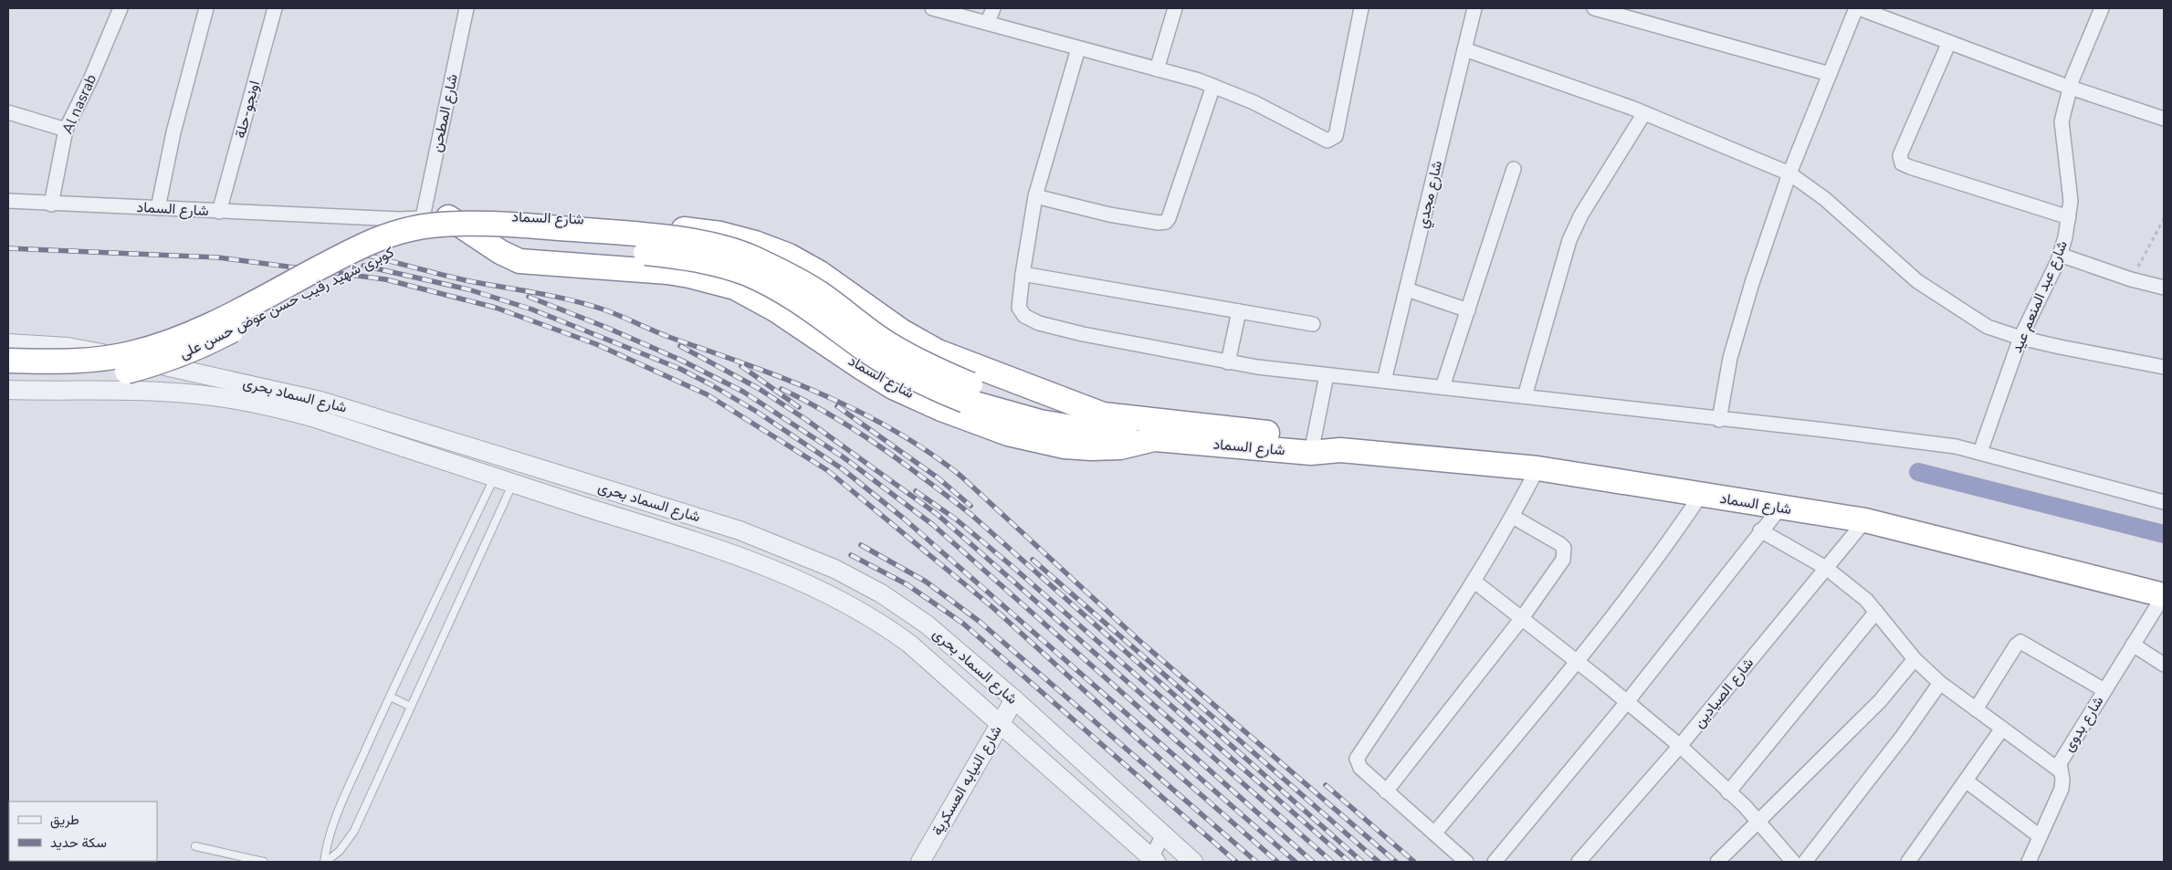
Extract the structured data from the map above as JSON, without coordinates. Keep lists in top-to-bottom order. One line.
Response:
{"streets":{"highway":["شارع السماد","كوبرى شهيد رقيب حسن عوض حسن على"],"street":["Al nasrab","اونجو-حلة","شارع المطحن","شارع مجدي","شارع عبد المنعم عيد","شارع السماد بحرى","شارع الصيادين","شارع بدوى","شارع النيابه العسكرية"]},"crossings":[["Al nasrab","شارع السماد"],["اونجو-حلة","شارع السماد"],["شارع المطحن","شارع السماد"],["شارع السماد","كوبرى شهيد رقيب حسن عوض حسن على"],["شارع السماد","شارع الصيادين"],["شارع السماد","شارع بدوى"],["شارع السماد بحرى","شارع النيابه العسكرية"]],"legend":["طريق","سكة حديد"]}
